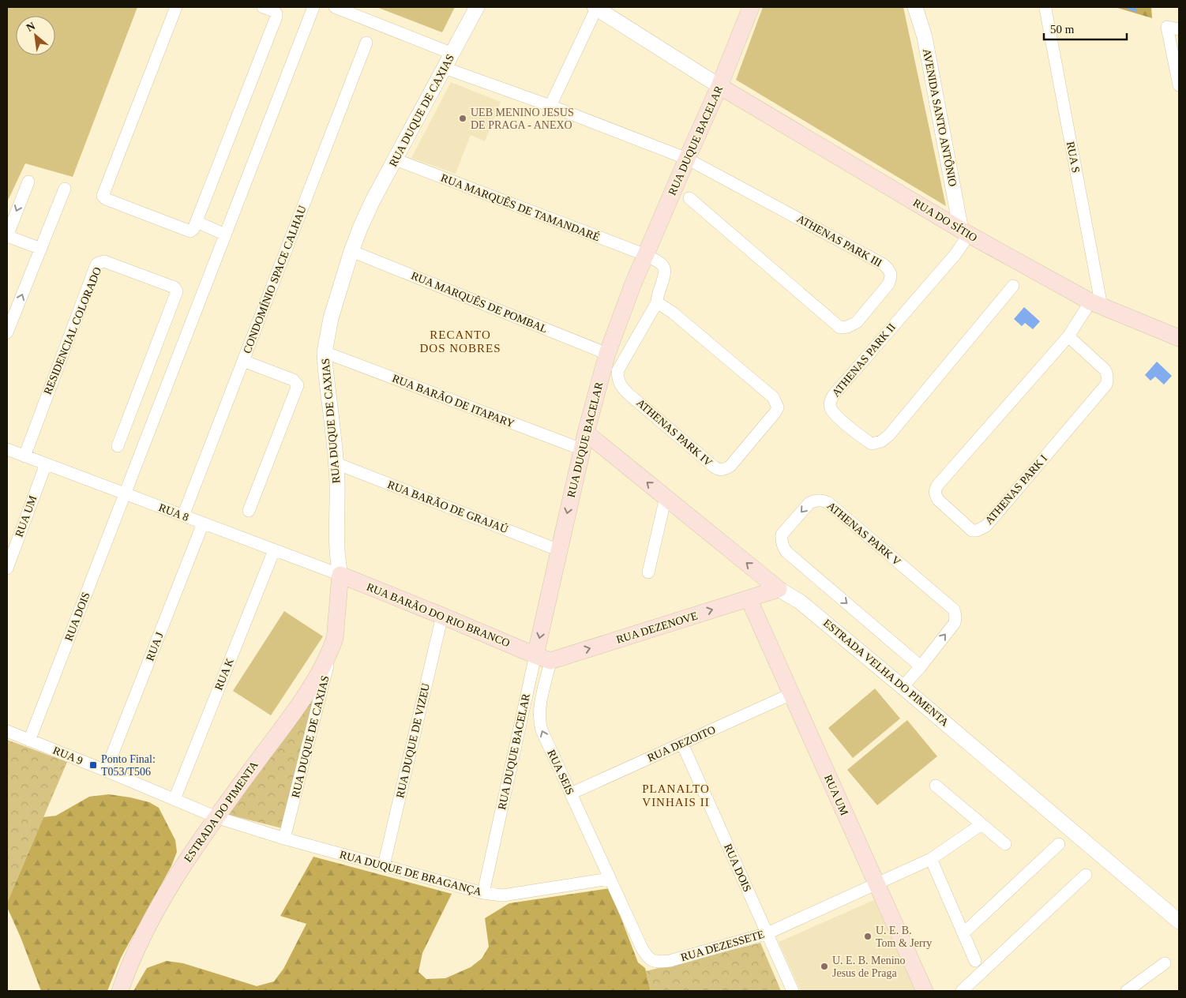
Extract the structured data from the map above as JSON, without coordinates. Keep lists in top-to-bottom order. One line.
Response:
{"streets":{"main road":["RUA DUQUE DE CAXIAS","RUA DUQUE BACELAR","RUA DO SÍTIO","RUA UM","RUA BARÃO DO RIO BRANCO","RUA DEZENOVE","ESTRADA VELHA DO PIMENTA","ESTRADA DO PIMENTA"],"street":["AVENIDA SANTO ANTÔNIO","RUA S","RUA MARQUÊS DE TAMANDARÉ","ATHENAS PARK III","CONDOMÍNIO SPACE CALHAU","RUA MARQUÊS DE POMBAL","RESIDENCIAL COLORADO","ATHENAS PARK II","RUA BARÃO DE ITAPARY","ATHENAS PARK IV","ATHENAS PARK I","RUA BARÃO DE GRAJAÚ","RUA 8","ATHENAS PARK V","RUA DOIS","RUA J","RUA K","RUA DUQUE DE VIZEU","RUA DEZOITO","RUA 9","RUA SEIS","RUA DUQUE DE BRAGANÇA","RUA DEZESSETE"]},"crossings":[["RUA DUQUE DE CAXIAS","RUA MARQUÊS DE TAMANDARÉ"],["RUA DUQUE DE CAXIAS","RUA MARQUÊS DE POMBAL"],["RUA DUQUE DE CAXIAS","RUA BARÃO DE ITAPARY"],["RUA DUQUE DE CAXIAS","RUA BARÃO DE GRAJAÚ"],["RUA DUQUE DE CAXIAS","RUA 8"],["RUA DUQUE DE CAXIAS","RUA BARÃO DO RIO BRANCO"],["RUA DUQUE DE CAXIAS","ESTRADA DO PIMENTA"],["RUA DUQUE DE CAXIAS","RUA DUQUE DE BRAGANÇA"],["AVENIDA SANTO ANTÔNIO","RUA DO SÍTIO"],["AVENIDA SANTO ANTÔNIO","ATHENAS PARK II"],["RUA DUQUE BACELAR","RUA MARQUÊS DE TAMANDARÉ"],["RUA DUQUE BACELAR","RUA DO SÍTIO"],["RUA DUQUE BACELAR","ATHENAS PARK III"],["RUA DUQUE BACELAR","RUA MARQUÊS DE POMBAL"],["RUA DUQUE BACELAR","RUA BARÃO DE ITAPARY"],["RUA DUQUE BACELAR","ATHENAS PARK IV"],["RUA DUQUE BACELAR","RUA BARÃO DE GRAJAÚ"],["RUA DUQUE BACELAR","RUA BARÃO DO RIO BRANCO"],["RUA DUQUE BACELAR","RUA DEZENOVE"],["RUA DUQUE BACELAR","ESTRADA VELHA DO PIMENTA"],["RUA DUQUE BACELAR","RUA SEIS"],["RUA DUQUE BACELAR","RUA DUQUE DE BRAGANÇA"],["RUA S","RUA DO SÍTIO"],["RUA S","ATHENAS PARK I"],["RUA MARQUÊS DE TAMANDARÉ","ATHENAS PARK IV"],["RUA DO SÍTIO","ATHENAS PARK II"],["RUA DO SÍTIO","ATHENAS PARK I"],["CONDOMÍNIO SPACE CALHAU","RUA 8"],["RESIDENCIAL COLORADO","RUA 8"],["RUA 8","RUA UM"],["RUA 8","RUA BARÃO DO RIO BRANCO"],["RUA 8","RUA DOIS"],["RUA 8","RUA J"],["RUA 8","RUA K"],["RUA UM","RUA DEZENOVE"],["RUA UM","RUA DEZOITO"],["RUA UM","RUA DEZESSETE"],["ATHENAS PARK V","ESTRADA VELHA DO PIMENTA"],["RUA BARÃO DO RIO BRANCO","RUA DEZENOVE"],["RUA BARÃO DO RIO BRANCO","RUA DUQUE DE VIZEU"],["RUA BARÃO DO RIO BRANCO","RUA SEIS"],["RUA DOIS","RUA DEZOITO"],["RUA DOIS","RUA 9"],["RUA DOIS","RUA DEZESSETE"],["RUA DEZENOVE","ESTRADA VELHA DO PIMENTA"],["RUA DEZENOVE","RUA SEIS"],["RUA J","RUA 9"],["RUA K","RUA 9"],["RUA DUQUE DE VIZEU","RUA DUQUE DE BRAGANÇA"],["RUA DEZOITO","RUA SEIS"],["RUA 9","ESTRADA DO PIMENTA"],["RUA 9","RUA DUQUE DE BRAGANÇA"],["RUA SEIS","RUA DUQUE DE BRAGANÇA"],["RUA SEIS","RUA DEZESSETE"],["ESTRADA DO PIMENTA","RUA DUQUE DE BRAGANÇA"],["RUA DUQUE DE BRAGANÇA","RUA DEZESSETE"]],"one_way":["RUA DEZENOVE","RUA SEIS"],"districts":["RECANTO DOS NOBRES","PLANALTO VINHAIS II"],"places":{"other":["UEB MENINO JESUS DE PRAGA - ANEXO","U. E. B. Tom & Jerry","U. E. B. Menino Jesus de Praga"],"transit":["Ponto Final: T053/T506"]},"scale_bar":"50 m","north":"top left"}
